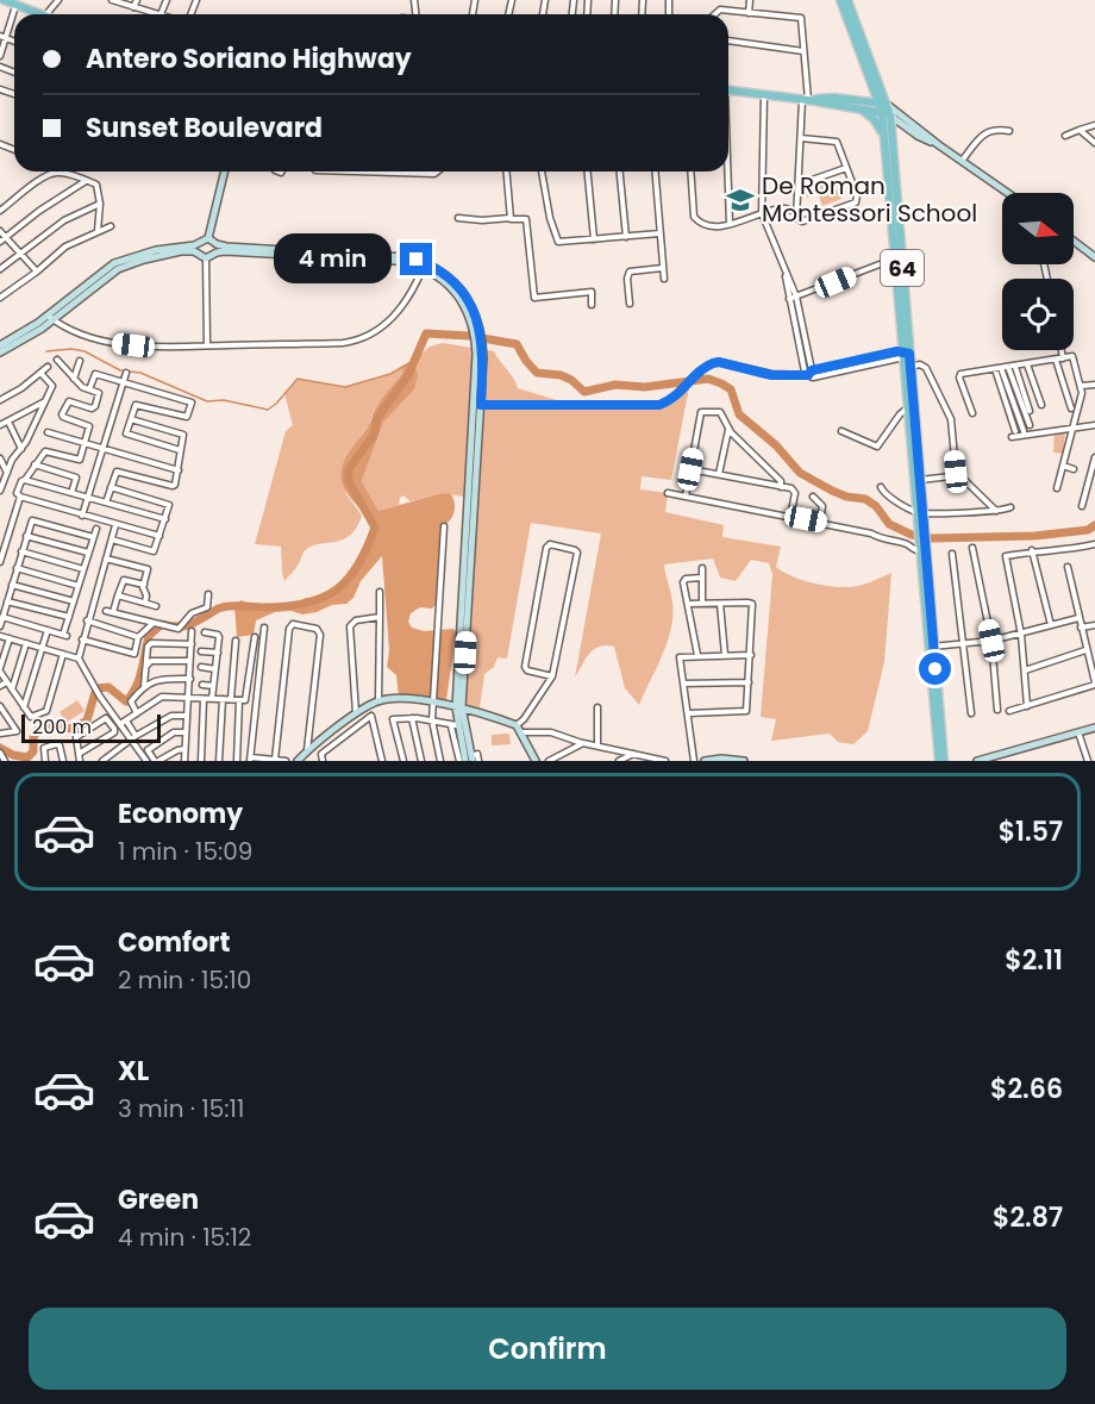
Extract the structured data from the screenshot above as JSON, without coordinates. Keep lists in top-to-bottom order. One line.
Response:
{"streets":{"main road":["64"]},"places":{"school or university":["De Roman Montessori School"]},"scale_bar":"200 m","north":"right","page":{"banner":["Antero Soriano Highway","Sunset Boulevard"],"bubble":"4 min","scale":"200 m","list":[{"name":"Economy","note":"1 min · 15:09","value":"$1.57"},{"name":"Comfort","note":"2 min · 15:10","value":"$2.11"},{"name":"XL","note":"3 min · 15:11","value":"$2.66"},{"name":"Green","note":"4 min · 15:12","value":"$2.87"}],"buttons":"Confirm"}}
